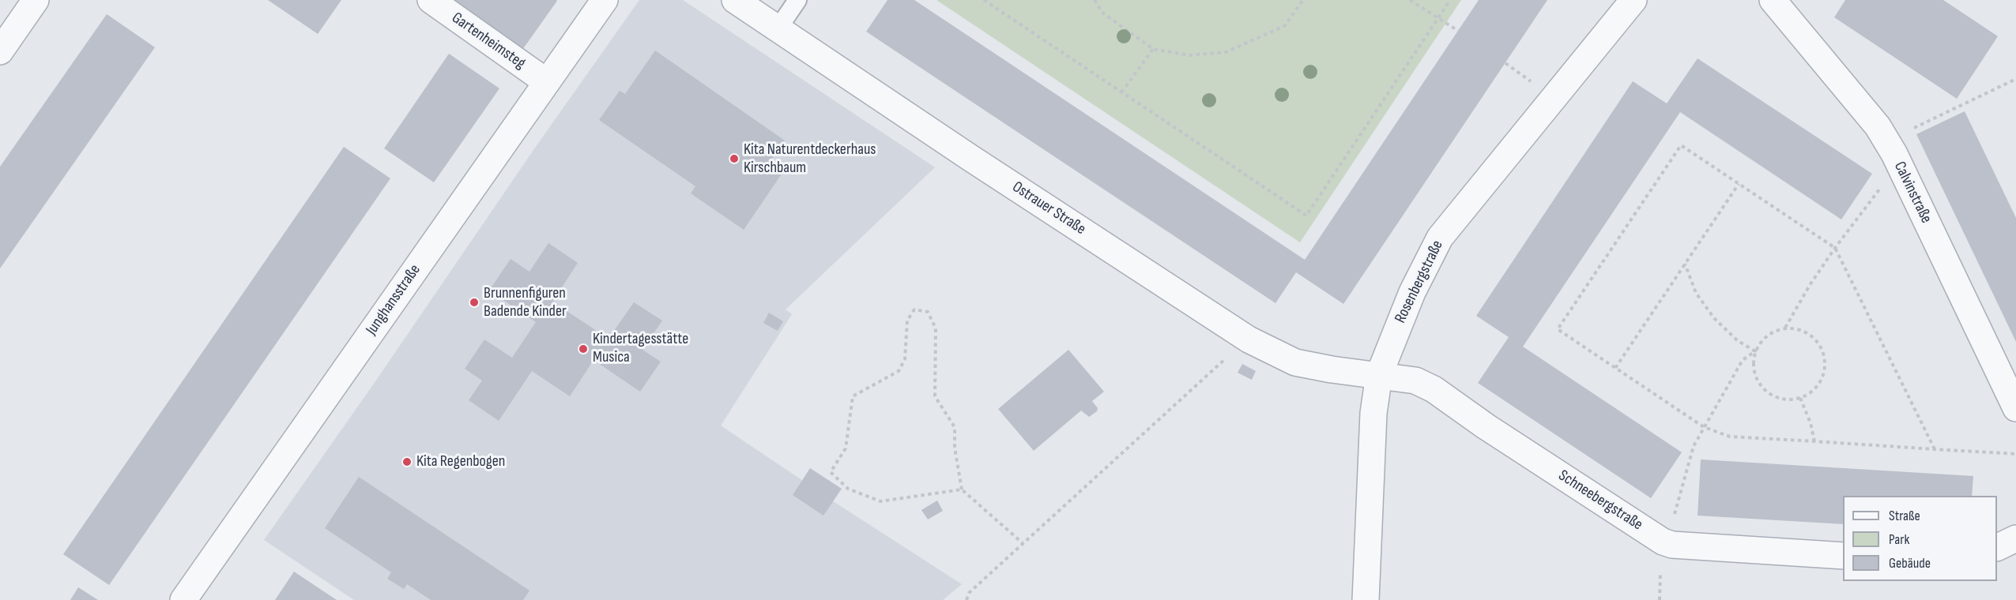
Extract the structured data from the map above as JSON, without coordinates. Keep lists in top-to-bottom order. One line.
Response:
{"streets":{"street":["Gartenheimsteg","Calvinstraße","Ostrauer Straße","Rosenbergstraße","Junghansstraße","Schneebergstraße"]},"crossings":[["Gartenheimsteg","Junghansstraße"],["Ostrauer Straße","Rosenbergstraße"],["Ostrauer Straße","Schneebergstraße"],["Rosenbergstraße","Schneebergstraße"]],"places":["Kita Naturentdeckerhaus Kirschbaum","Brunnenfiguren Badende Kinder","Kindertagesstätte Musica","Kita Regenbogen"],"legend":["Straße","Park","Gebäude"]}
